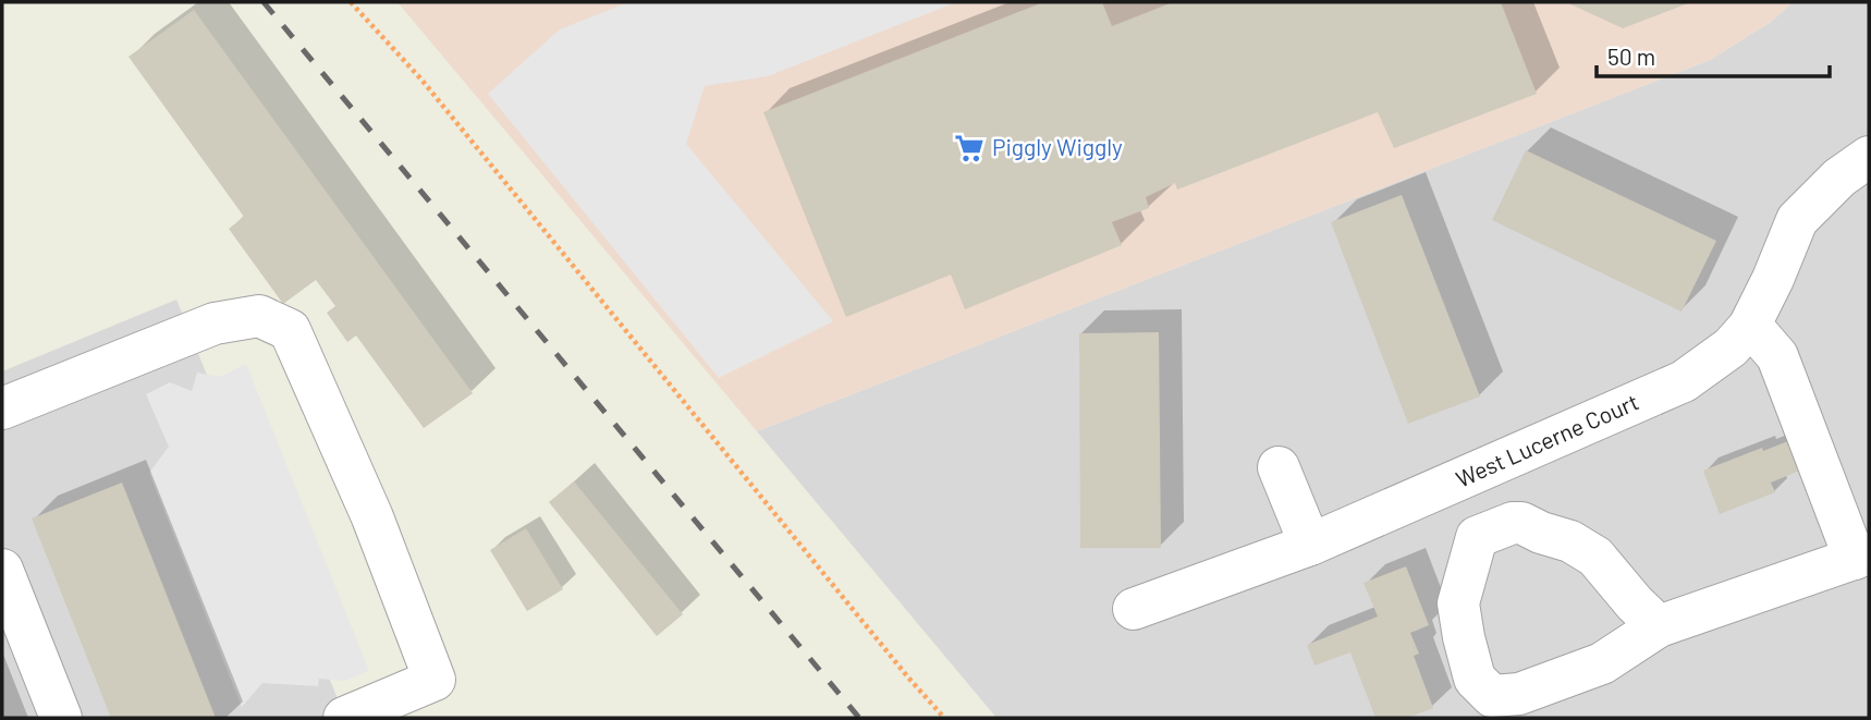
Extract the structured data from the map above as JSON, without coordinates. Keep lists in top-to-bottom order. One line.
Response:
{"streets":{"street":["West Lucerne Court"]},"places":{"supermarket":["Piggly Wiggly"]},"scale_bar":"50 m"}
